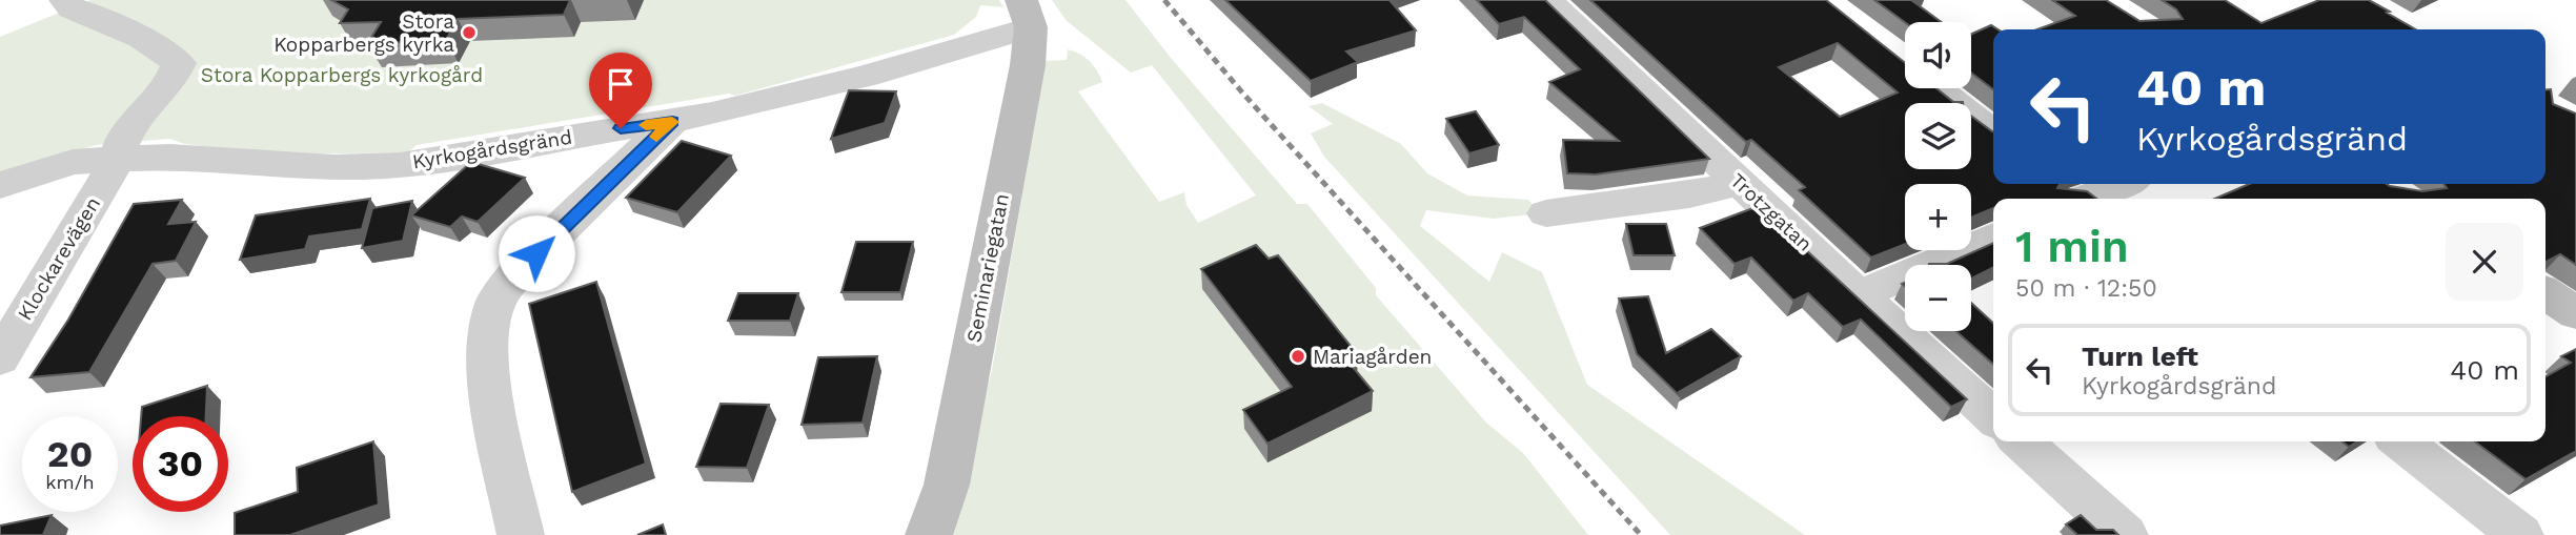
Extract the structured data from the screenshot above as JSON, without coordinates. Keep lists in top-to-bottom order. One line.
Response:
{"streets":{"street":["Kyrkogårdsgränd","Trotzgatan","Klockarevägen","Seminariegatan"]},"crossings":[["Kyrkogårdsgränd","Klockarevägen"],["Kyrkogårdsgränd","Seminariegatan"]],"parks":["Stora Kopparbergs kyrkogård"],"places":["Stora Kopparbergs kyrka","Mariagården"],"page":{"map_buttons":["+","−"],"turn":["40 m","Kyrkogårdsgränd"],"heading":["1 min","50 m · 12:50"],"list":[{"name":"Turn left","note":"Kyrkogårdsgränd","value":"40 m"}],"speed":"20 km/h","limit":"30"}}
